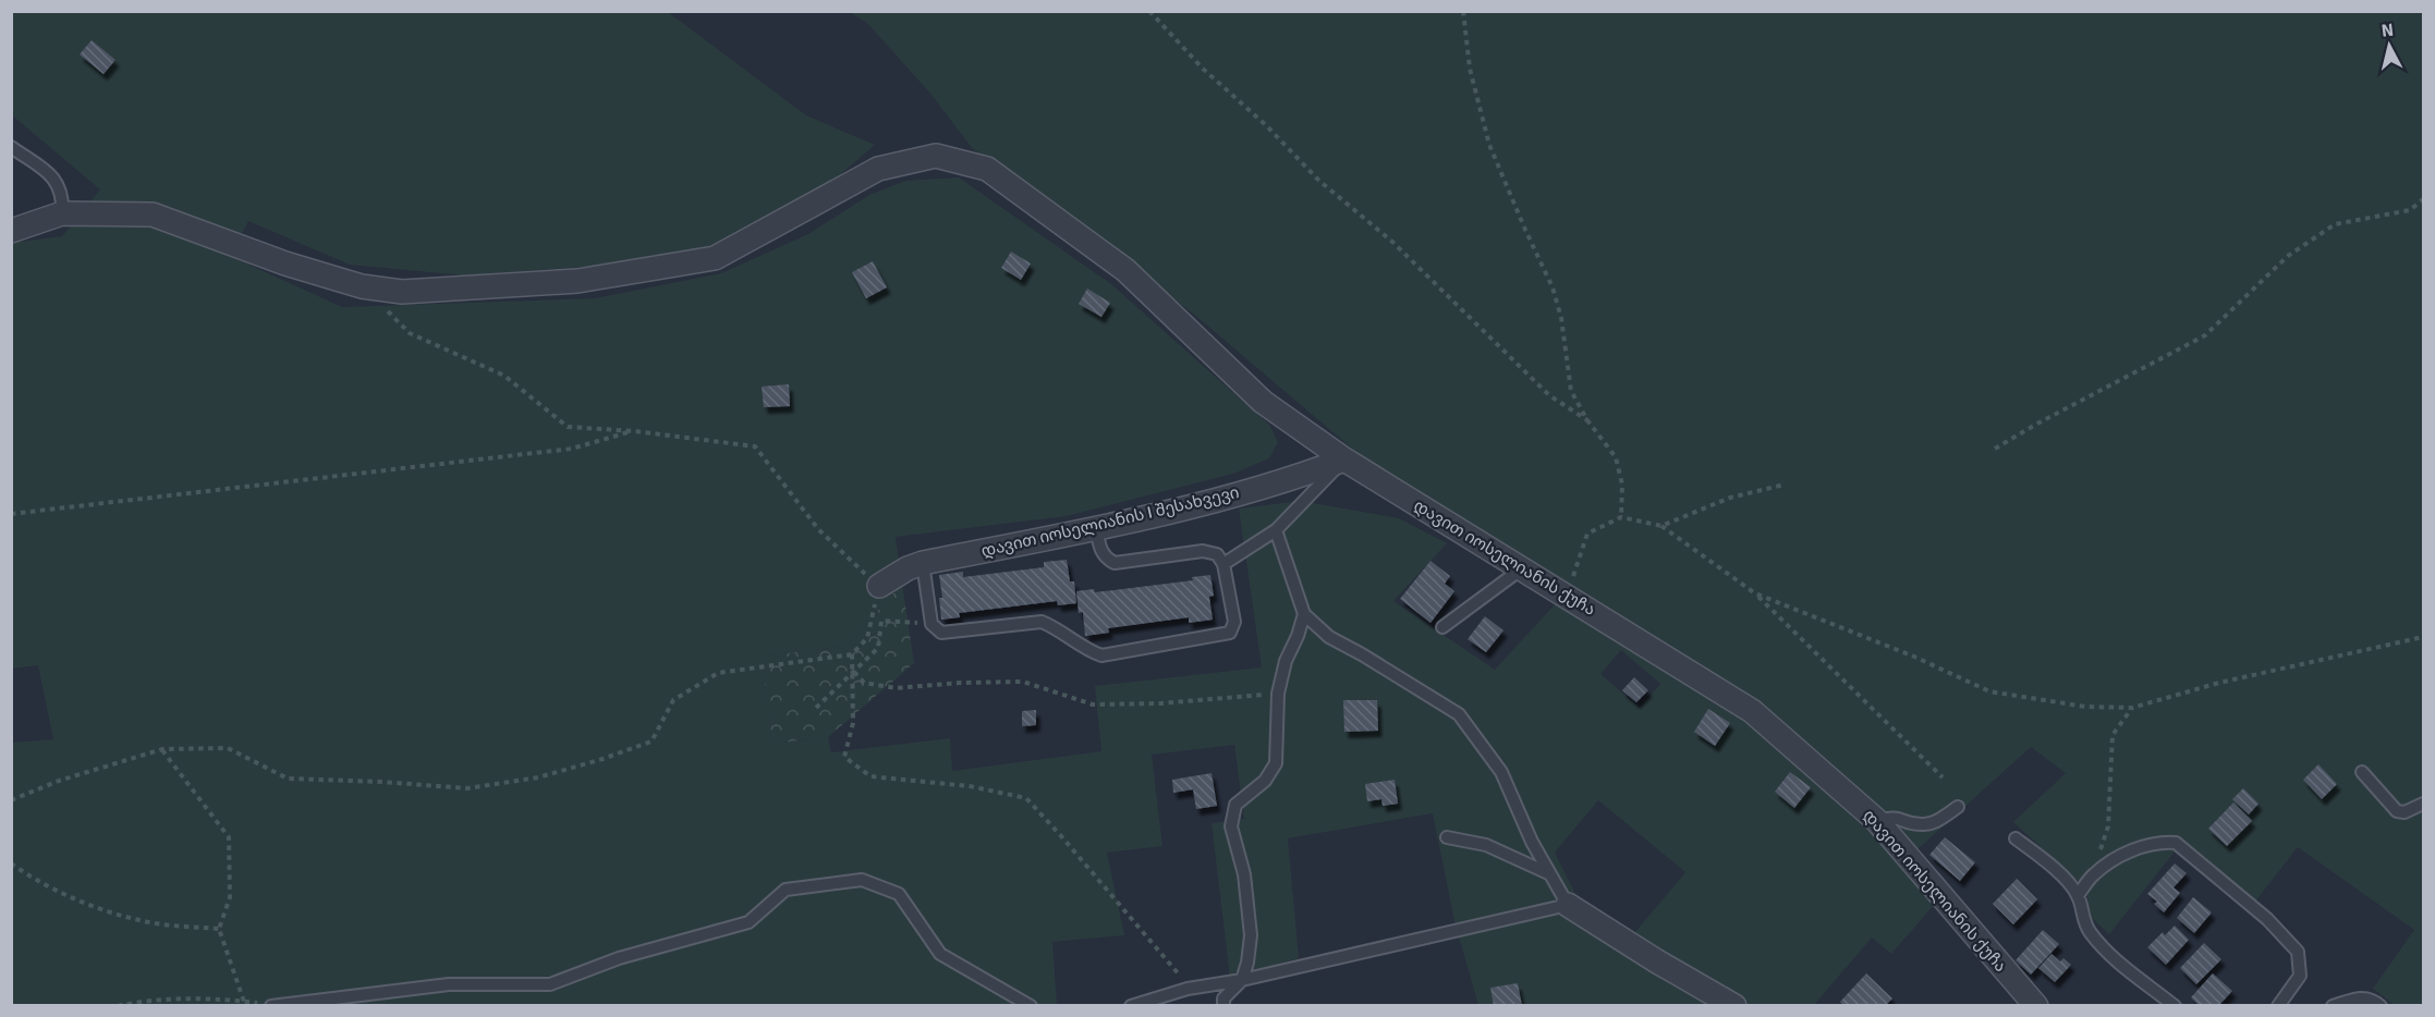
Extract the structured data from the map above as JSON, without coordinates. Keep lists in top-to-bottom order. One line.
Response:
{"streets":{"street":["დავით იოსელიანის I შესახვევი","დავით იოსელიანის ქუჩა"]},"crossings":[["დავით იოსელიანის I შესახვევი","დავით იოსელიანის ქუჩა"]],"north":"top"}
